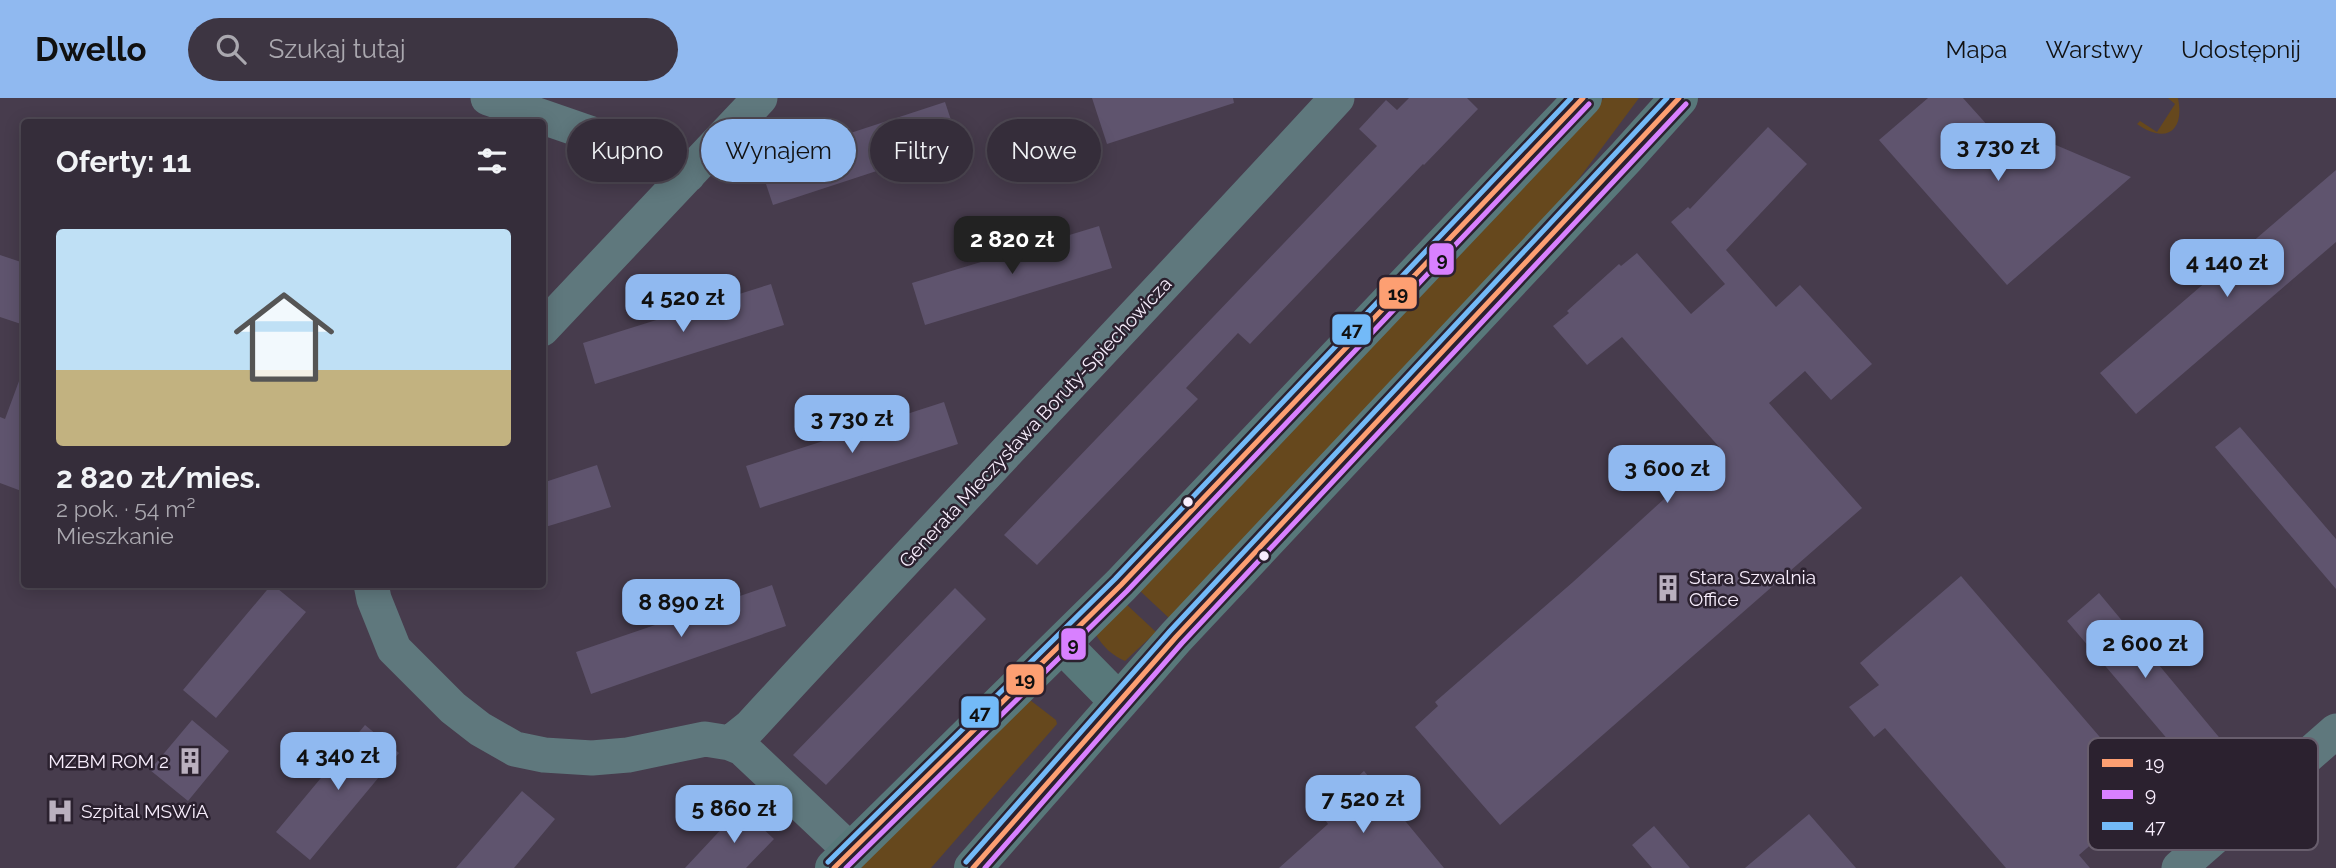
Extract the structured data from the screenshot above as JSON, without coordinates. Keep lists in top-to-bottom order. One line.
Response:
{"streets":{"street":["Generała Mieczysława Boruty-Spiechowicza"]},"places":{"building":["Stara Szwalnia Office","MZBM ROM 2"],"hospital":["Szpital MSWiA"]},"lines":["transit line 19","transit line 47","transit line 9"],"legend":["19","9","47"],"page":{"header":"Dwello","search":"Szukaj tutaj","nav":["Mapa","Warstwy","Udostępnij"],"chip":["Kupno","Wynajem","Filtry","Nowe"],"heading":"Oferty: 11","price":["3 730 zł","2 820 zł","4 140 zł","4 520 zł","3 730 zł","3 600 zł","8 890 zł","2 600 zł","4 340 zł","7 520 zł","5 860 zł"],"list":[{"name":"2 820 zł/mies.","note":"2 pok. · 54 m² · Mieszkanie"}]}}
